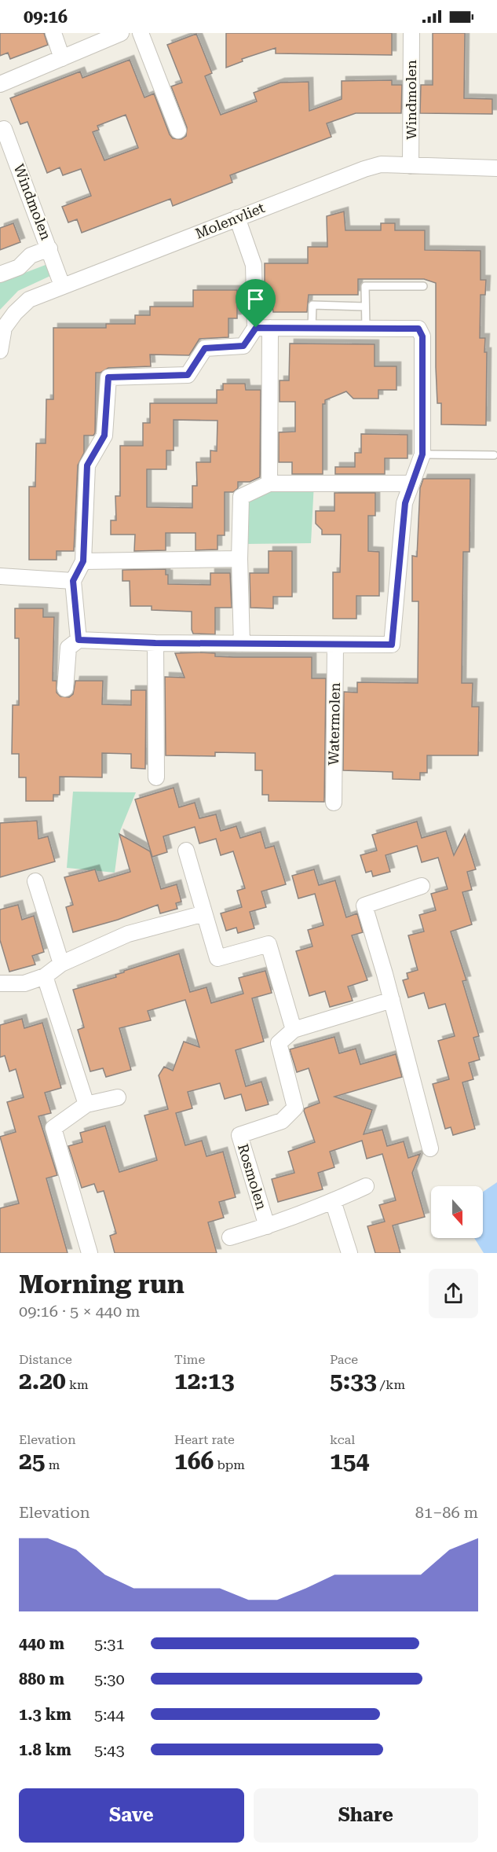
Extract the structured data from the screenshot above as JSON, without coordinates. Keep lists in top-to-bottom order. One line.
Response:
{"streets":{"street":["Windmolen","Molenvliet","Watermolen","Rosmolen"]},"crossings":[["Windmolen","Molenvliet"]],"north":"bottom","page":{"status":"09:16","heading":["Morning run","09:16 · 5 × 440 m"],"stats":[["Distance","2.20 km"],["Time","12:13"],["Pace","5:33 /km"],["Elevation","25 m"],["Heart rate","166 bpm"],["kcal","154"]],"chart":["Elevation","81–86 m"],"list":[{"name":"440 m","note":"5:31"},{"name":"880 m","note":"5:30"},{"name":"1.3 km","note":"5:44"},{"name":"1.8 km","note":"5:43"}],"buttons":["Save","Share"]}}
